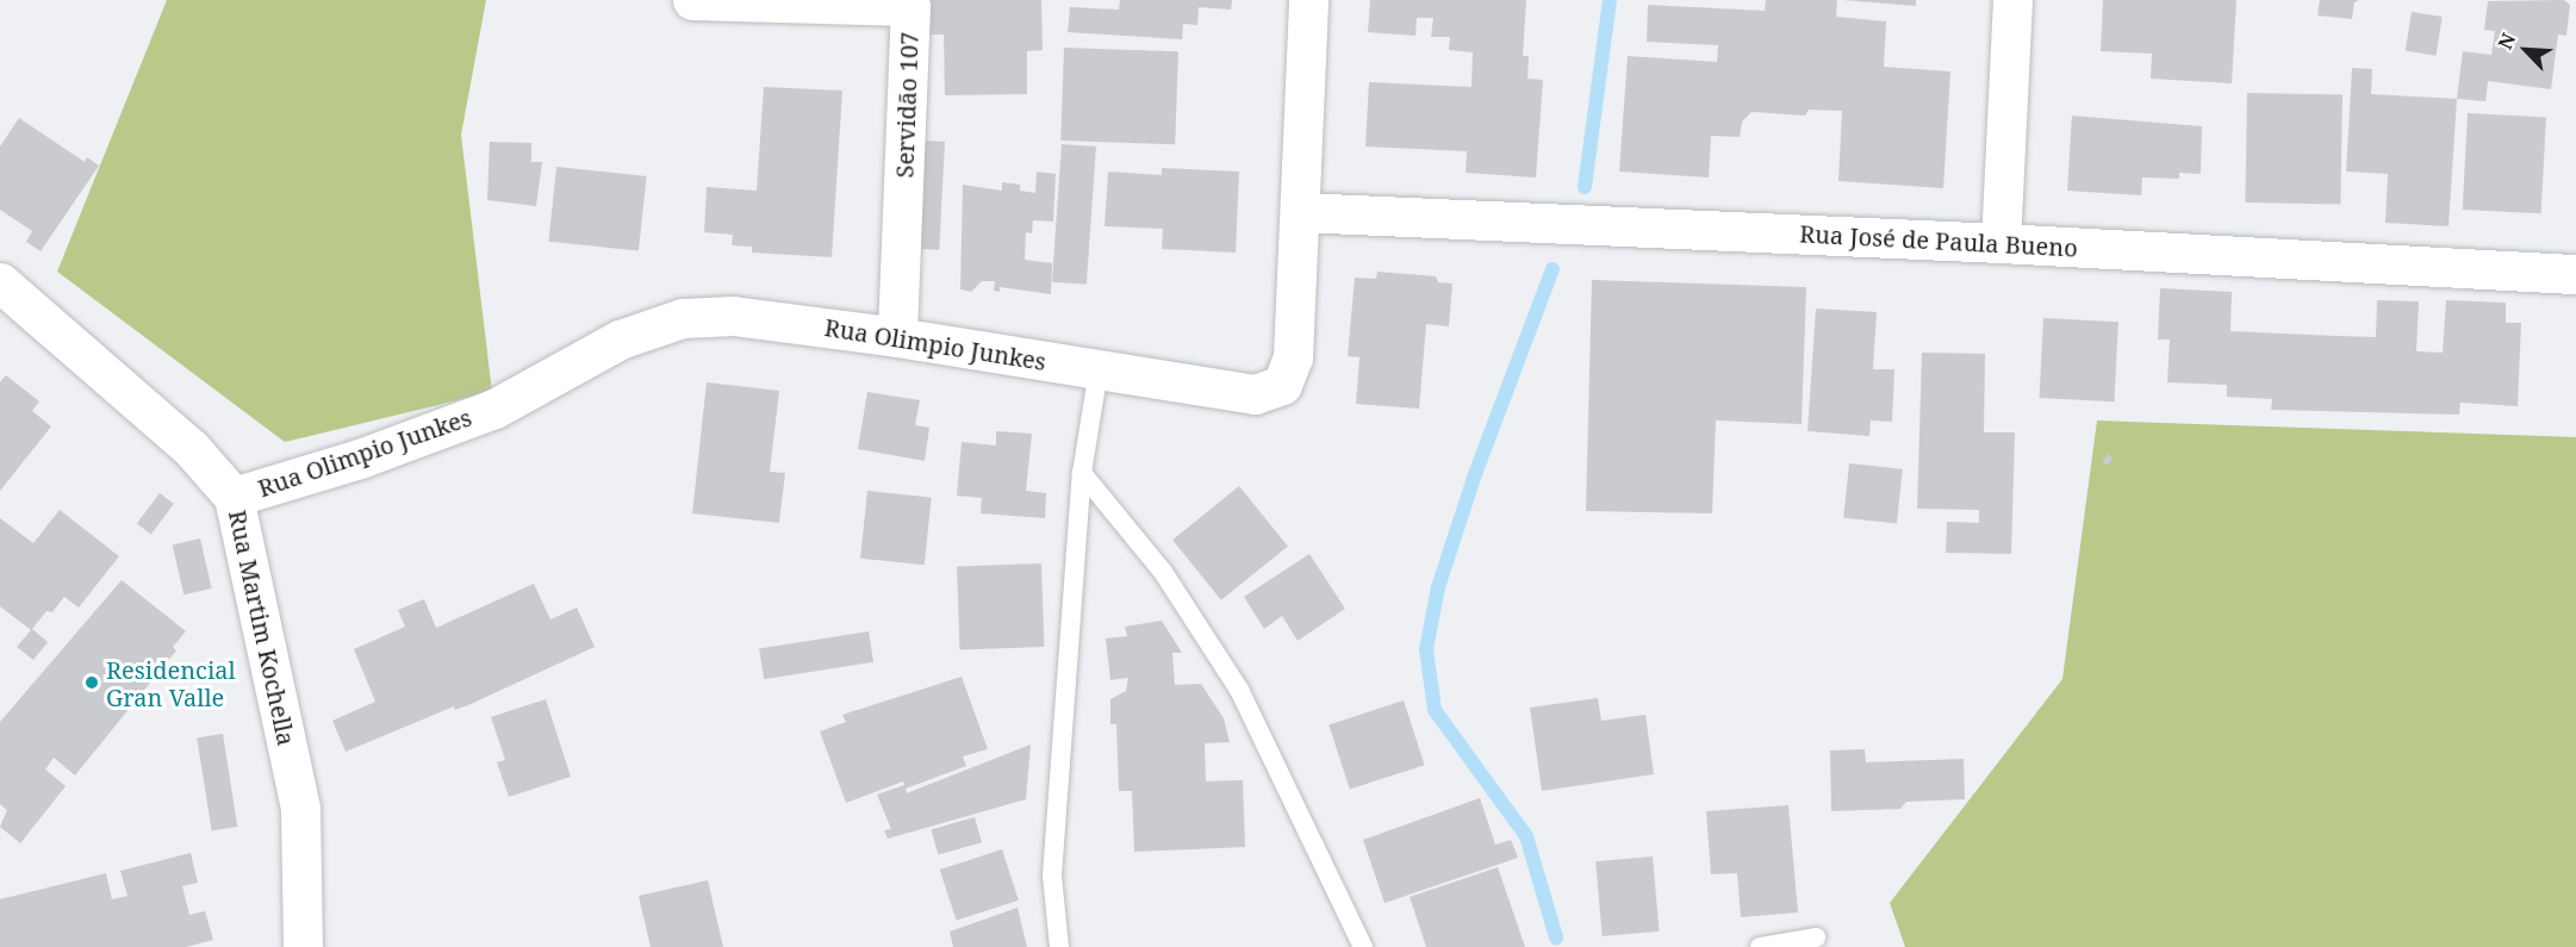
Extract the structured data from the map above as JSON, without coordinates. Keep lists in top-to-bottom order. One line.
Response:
{"streets":{"street":["Servidão 107","Rua José de Paula Bueno","Rua Olimpio Junkes","Rua Martim Kochella"]},"crossings":[["Servidão 107","Rua Olimpio Junkes"],["Rua José de Paula Bueno","Rua Olimpio Junkes"],["Rua Olimpio Junkes","Rua Martim Kochella"]],"places":["Residencial Gran Valle"],"north":"top left"}
